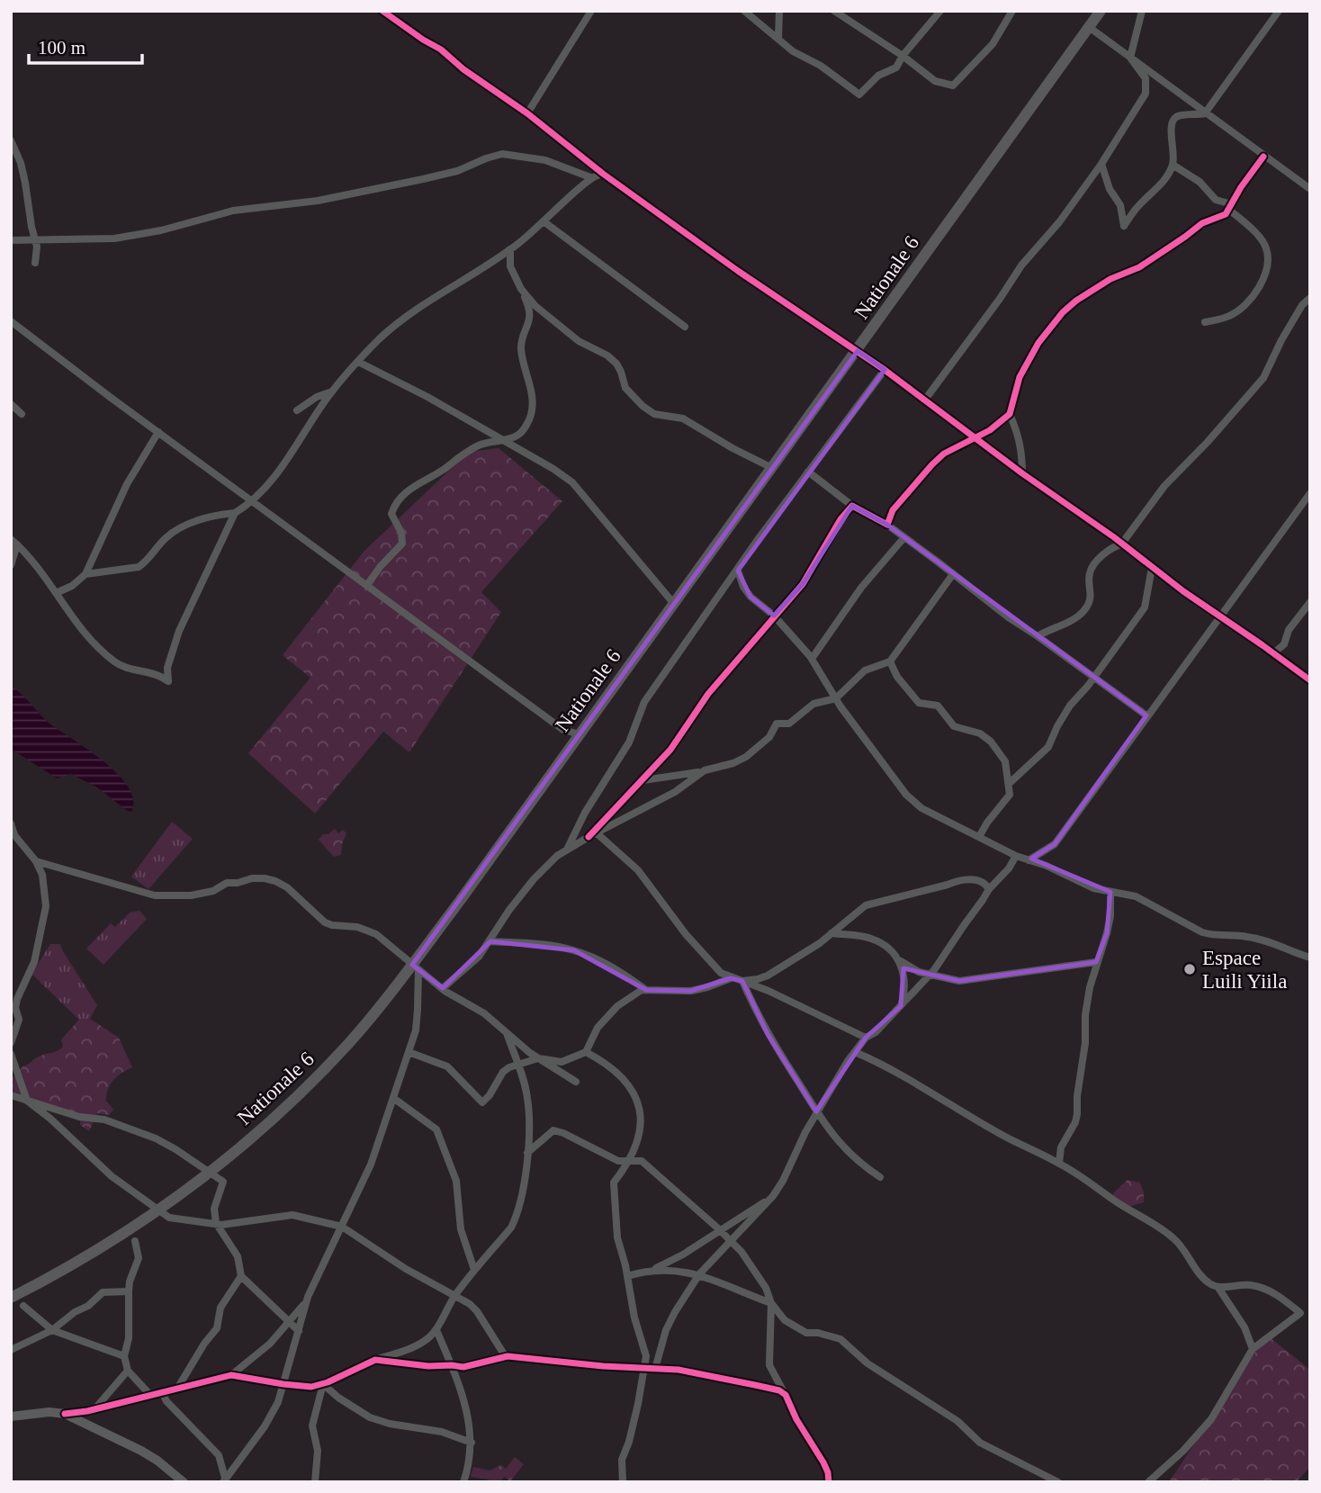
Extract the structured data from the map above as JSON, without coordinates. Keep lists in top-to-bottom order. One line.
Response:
{"streets":{"main road":["Nationale 6"]},"places":["Espace Luili Yiila"],"scale_bar":"100 m"}
